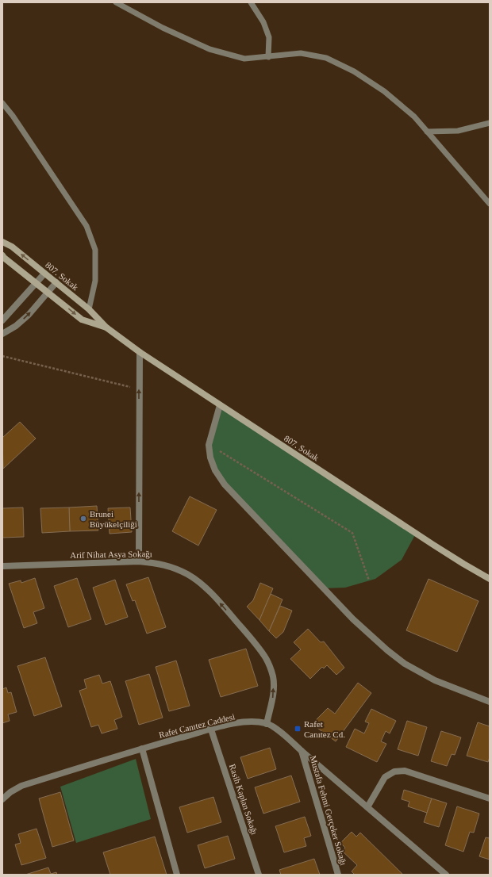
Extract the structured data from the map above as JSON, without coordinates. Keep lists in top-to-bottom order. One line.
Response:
{"streets":{"main road":["807. Sokak"],"street":["Arif Nihat Asya Sokağı","Rafet Canıtez Caddesi","Rasih Kaplan Sokağı","Mustafa Fehmi Gerçeker Sokağı"]},"crossings":[["Arif Nihat Asya Sokağı","Rafet Canıtez Caddesi"],["Rafet Canıtez Caddesi","Rasih Kaplan Sokağı"],["Rafet Canıtez Caddesi","Mustafa Fehmi Gerçeker Sokağı"]],"one_way":["Arif Nihat Asya Sokağı"],"places":{"other":["Brunei Büyükelçiliği"],"transit":["Rafet Canıtez Cd."]}}
